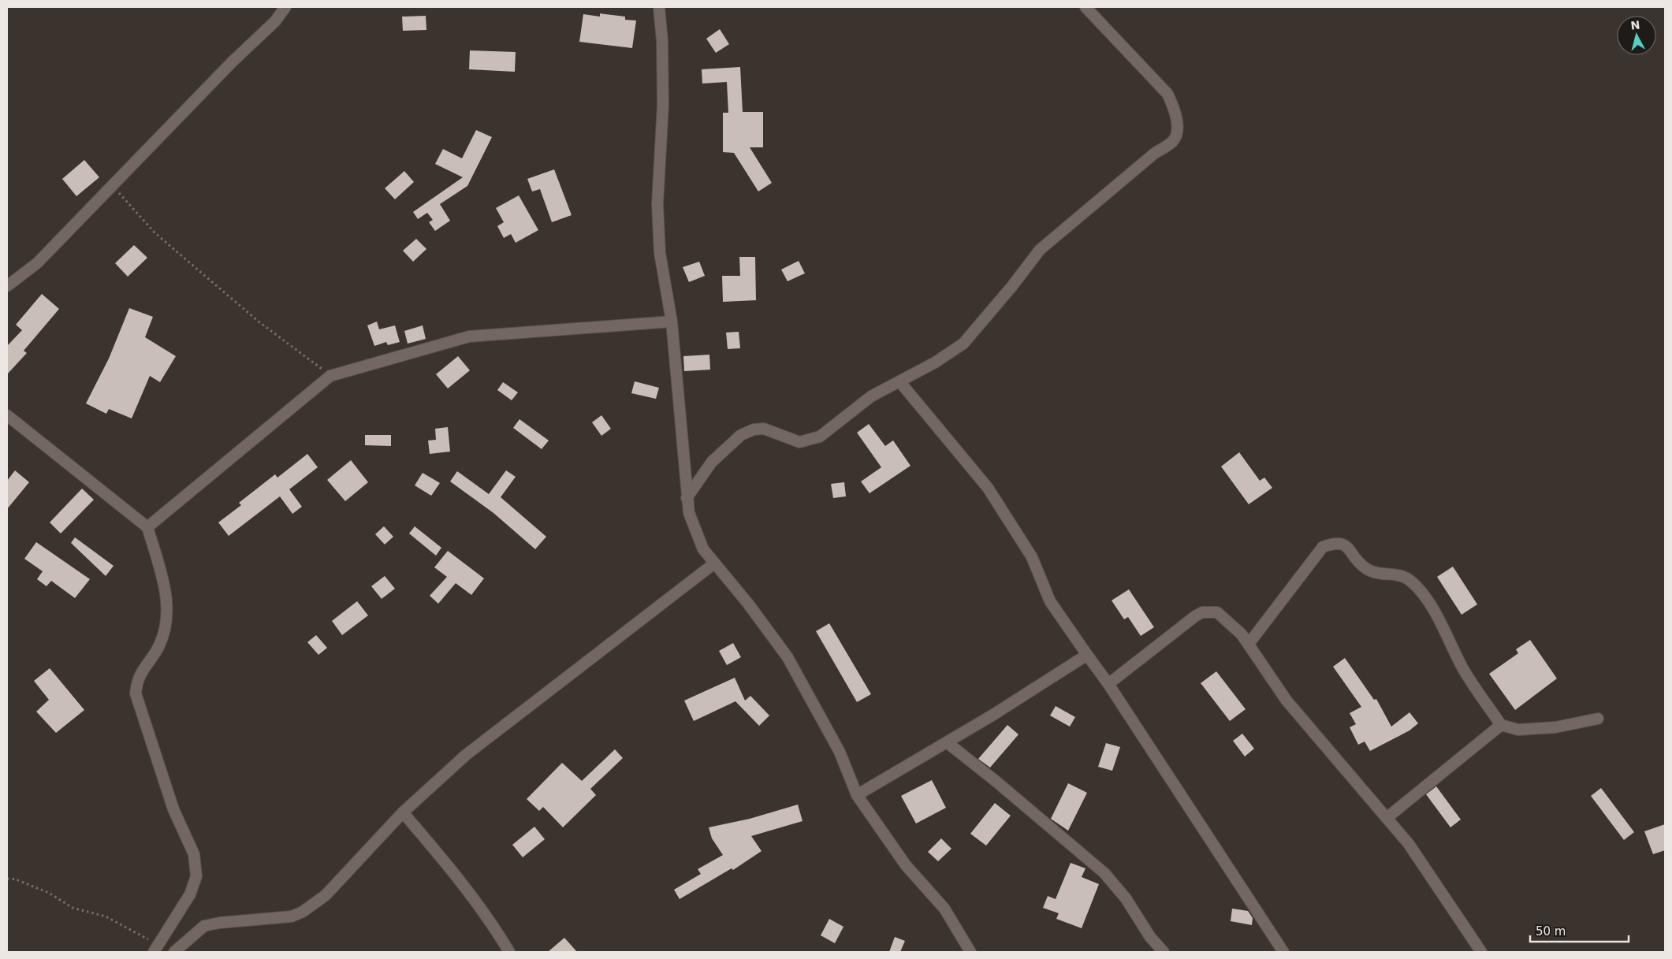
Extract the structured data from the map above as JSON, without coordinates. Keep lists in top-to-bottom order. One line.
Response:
{"scale_bar":"50 m","north":"top"}
